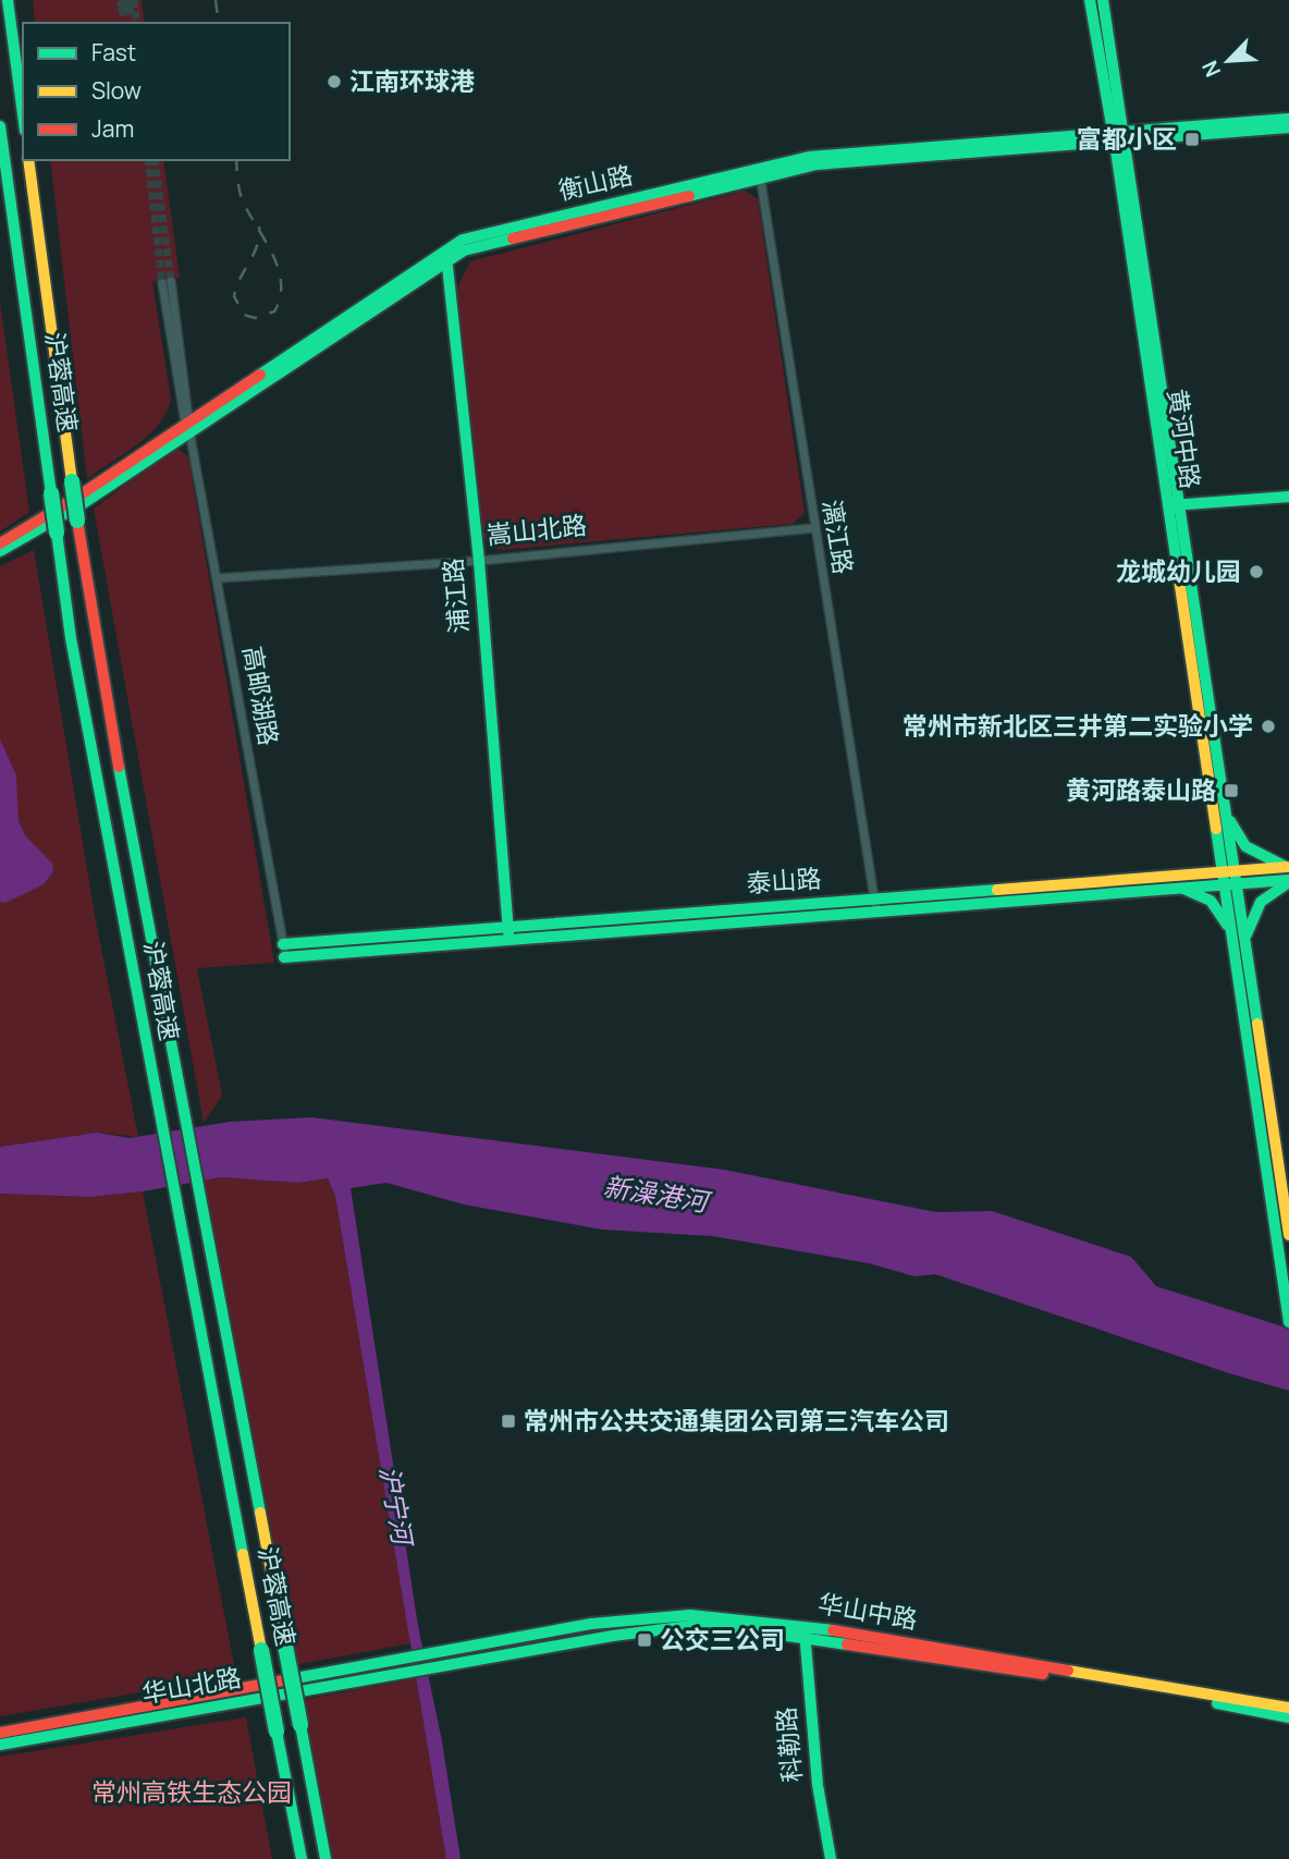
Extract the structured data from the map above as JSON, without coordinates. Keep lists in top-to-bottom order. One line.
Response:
{"streets":{"main road":["衡山路","沪蓉高速","黄河中路","浦江路","泰山路","华山中路","华山北路","科勒路"],"street":["嵩山北路","漓江路","高邮湖路"]},"crossings":[["衡山路","黄河中路"],["衡山路","漓江路"],["衡山路","浦江路"],["衡山路","高邮湖路"],["黄河中路","泰山路"],["嵩山北路","漓江路"],["嵩山北路","浦江路"],["嵩山北路","高邮湖路"],["漓江路","泰山路"],["浦江路","泰山路"],["高邮湖路","泰山路"],["华山中路","华山北路"],["华山中路","科勒路"]],"water":["新澡港河","沪宁河"],"parks":["常州高铁生态公园"],"places":{"other":["江南环球港","龙城幼儿园","常州市新北区三井第二实验小学"],"transit":["富都小区","黄河路泰山路","常州市公共交通集团公司第三汽车公司","公交三公司"]},"legend":["Fast","Slow","Jam"],"north":"bottom left"}
